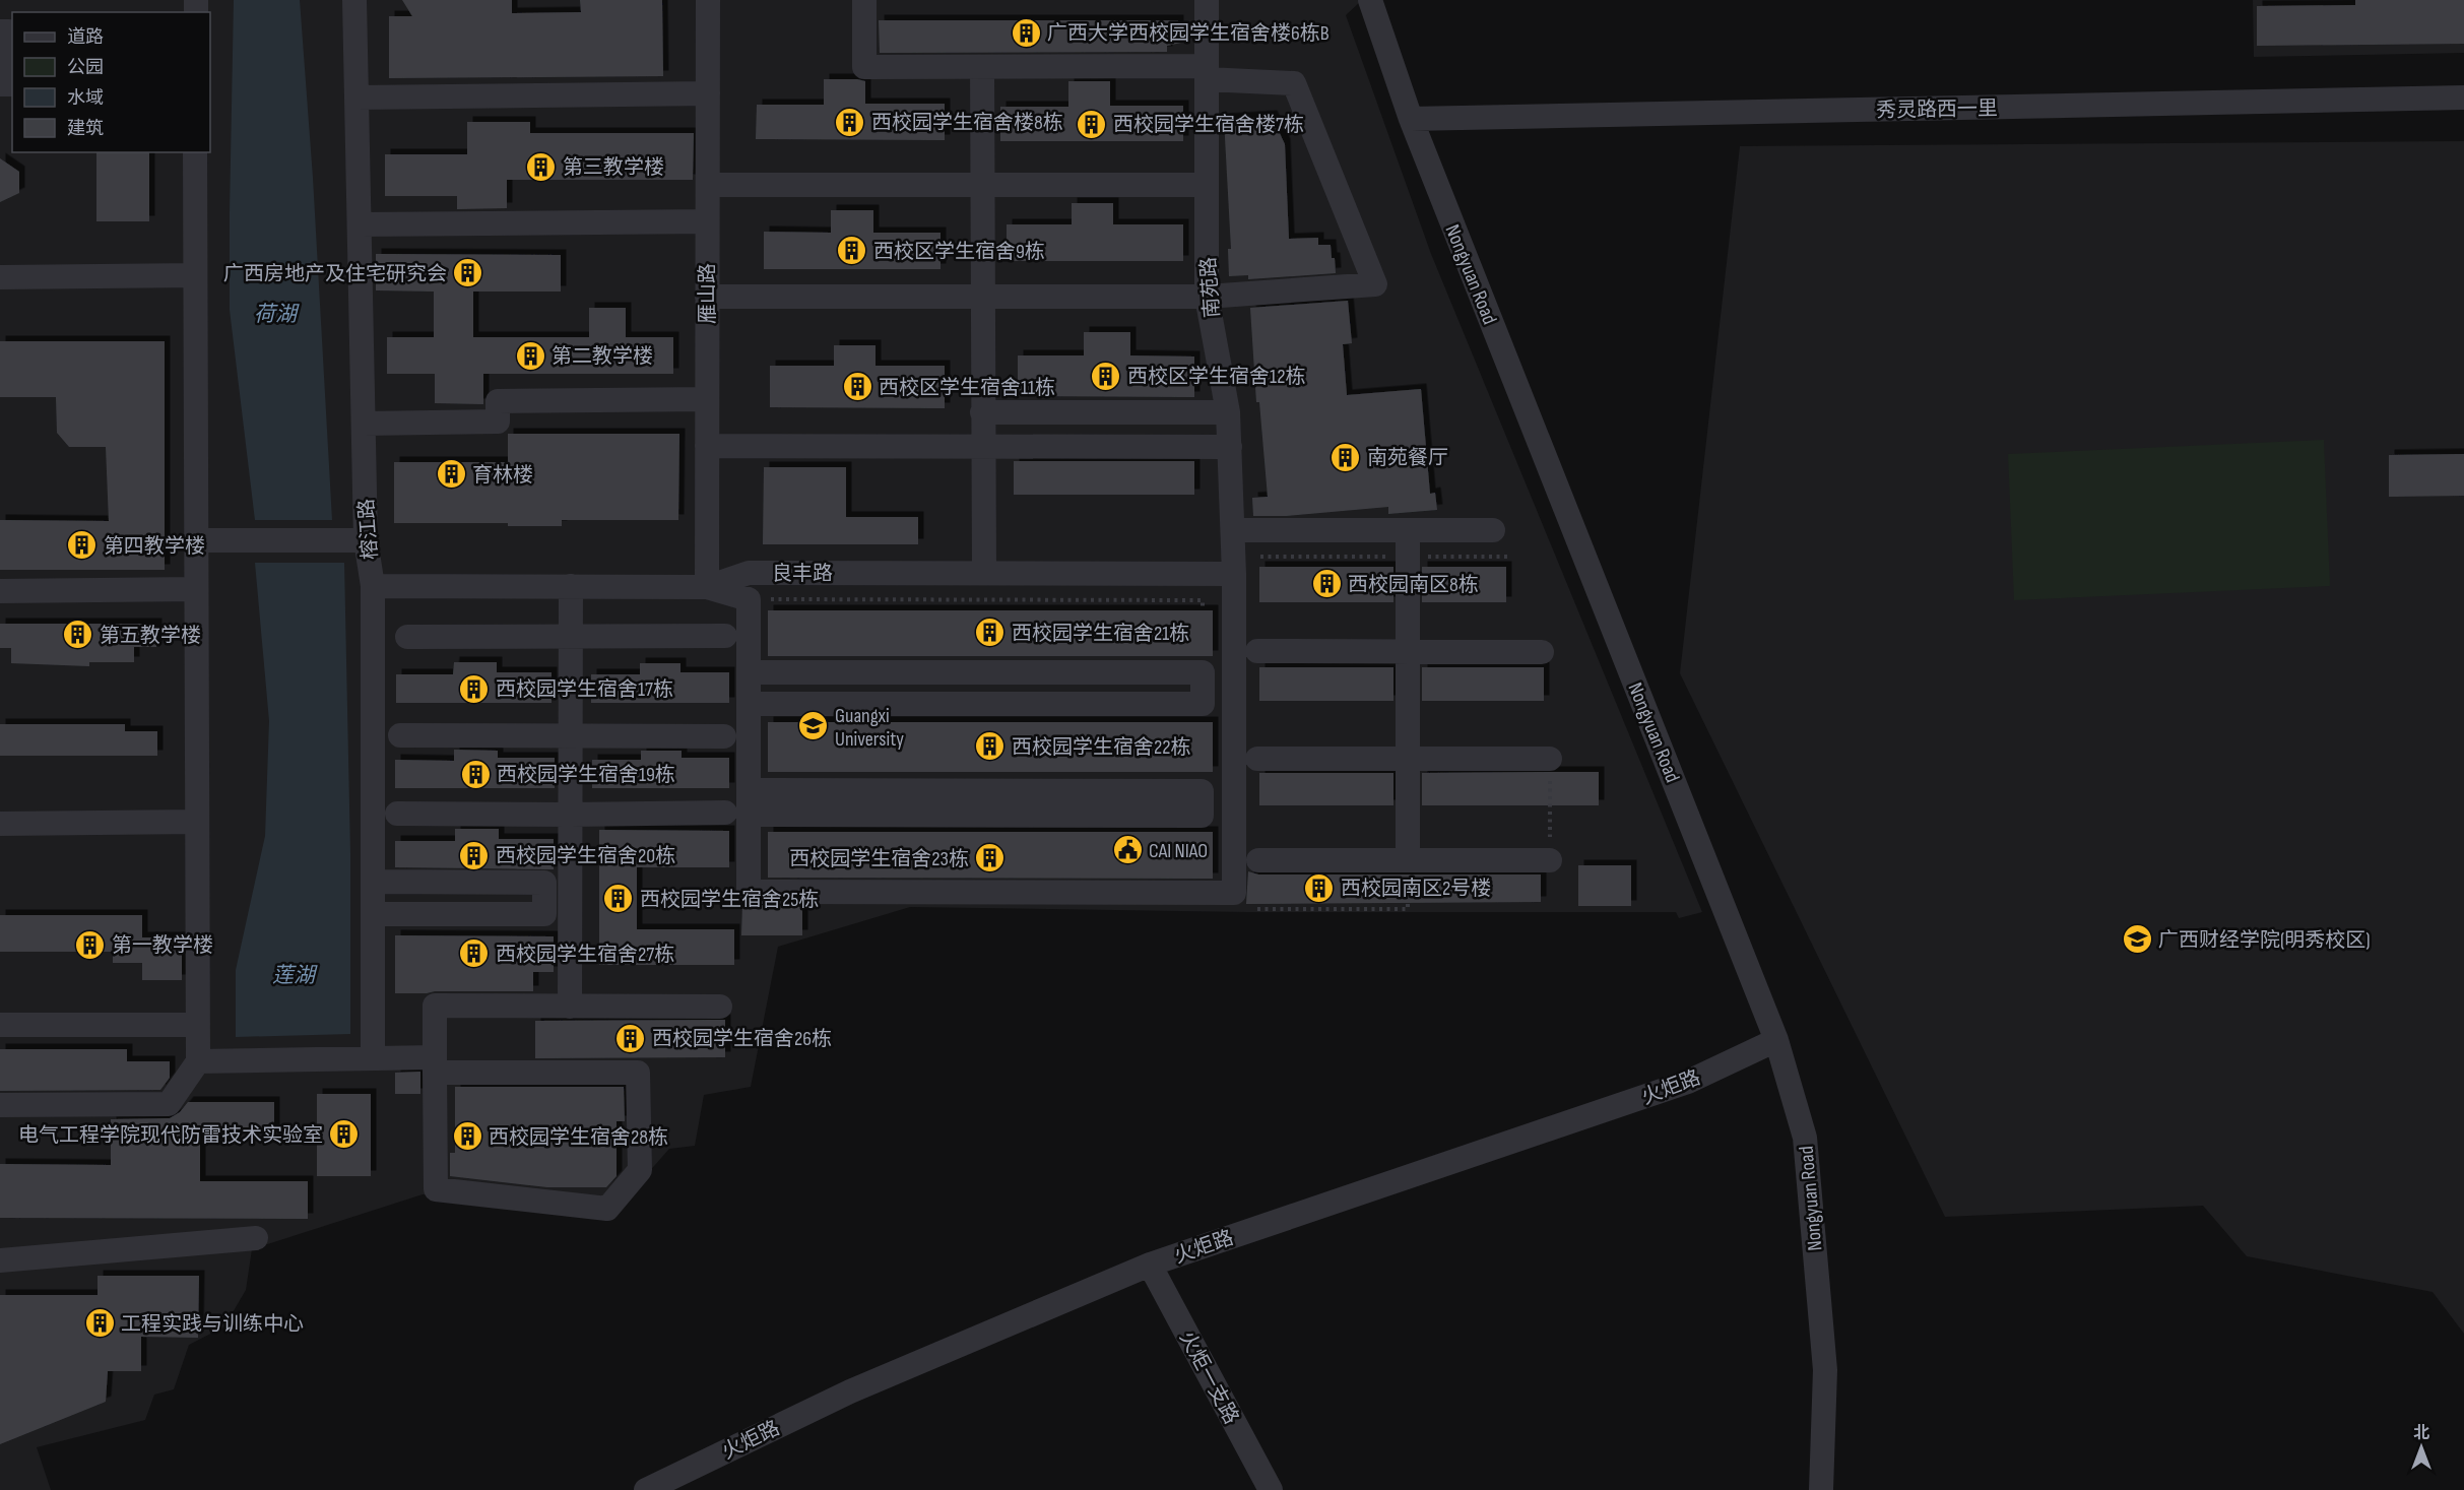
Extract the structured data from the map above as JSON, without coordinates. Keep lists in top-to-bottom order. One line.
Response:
{"streets":{"street":["秀灵路西一里","Nongyuan Road","南苑路","雁山路","榕江路","良丰路","火炬路","火炬一支路"]},"crossings":[["秀灵路西一里","Nongyuan Road"],["Nongyuan Road","火炬路"],["南苑路","良丰路"],["雁山路","良丰路"],["榕江路","良丰路"],["火炬路","火炬一支路"]],"water":["荷湖","莲湖"],"places":{"building":["广西大学西校园学生宿舍楼6栋B","西校园学生宿舍楼8栋","西校园学生宿舍楼7栋","第三教学楼","西校区学生宿舍9栋","广西房地产及住宅研究会","第二教学楼","西校区学生宿舍12栋","西校区学生宿舍11栋","南苑餐厅","育林楼","第四教学楼","西校园南区8栋","西校园学生宿舍21栋","第五教学楼","西校园学生宿舍17栋","西校园学生宿舍22栋","西校园学生宿舍19栋","西校园学生宿舍20栋","西校园学生宿舍23栋","西校园南区2号楼","西校园学生宿舍25栋","第一教学楼","西校园学生宿舍27栋","西校园学生宿舍26栋","电气工程学院现代防雷技术实验室","西校园学生宿舍28栋","工程实践与训练中心"],"school or university":["Guangxi University","广西财经学院(明秀校区)"],"public building":["CAI NIAO"]},"legend":["道路","公园","水域","建筑"],"north":"top"}
